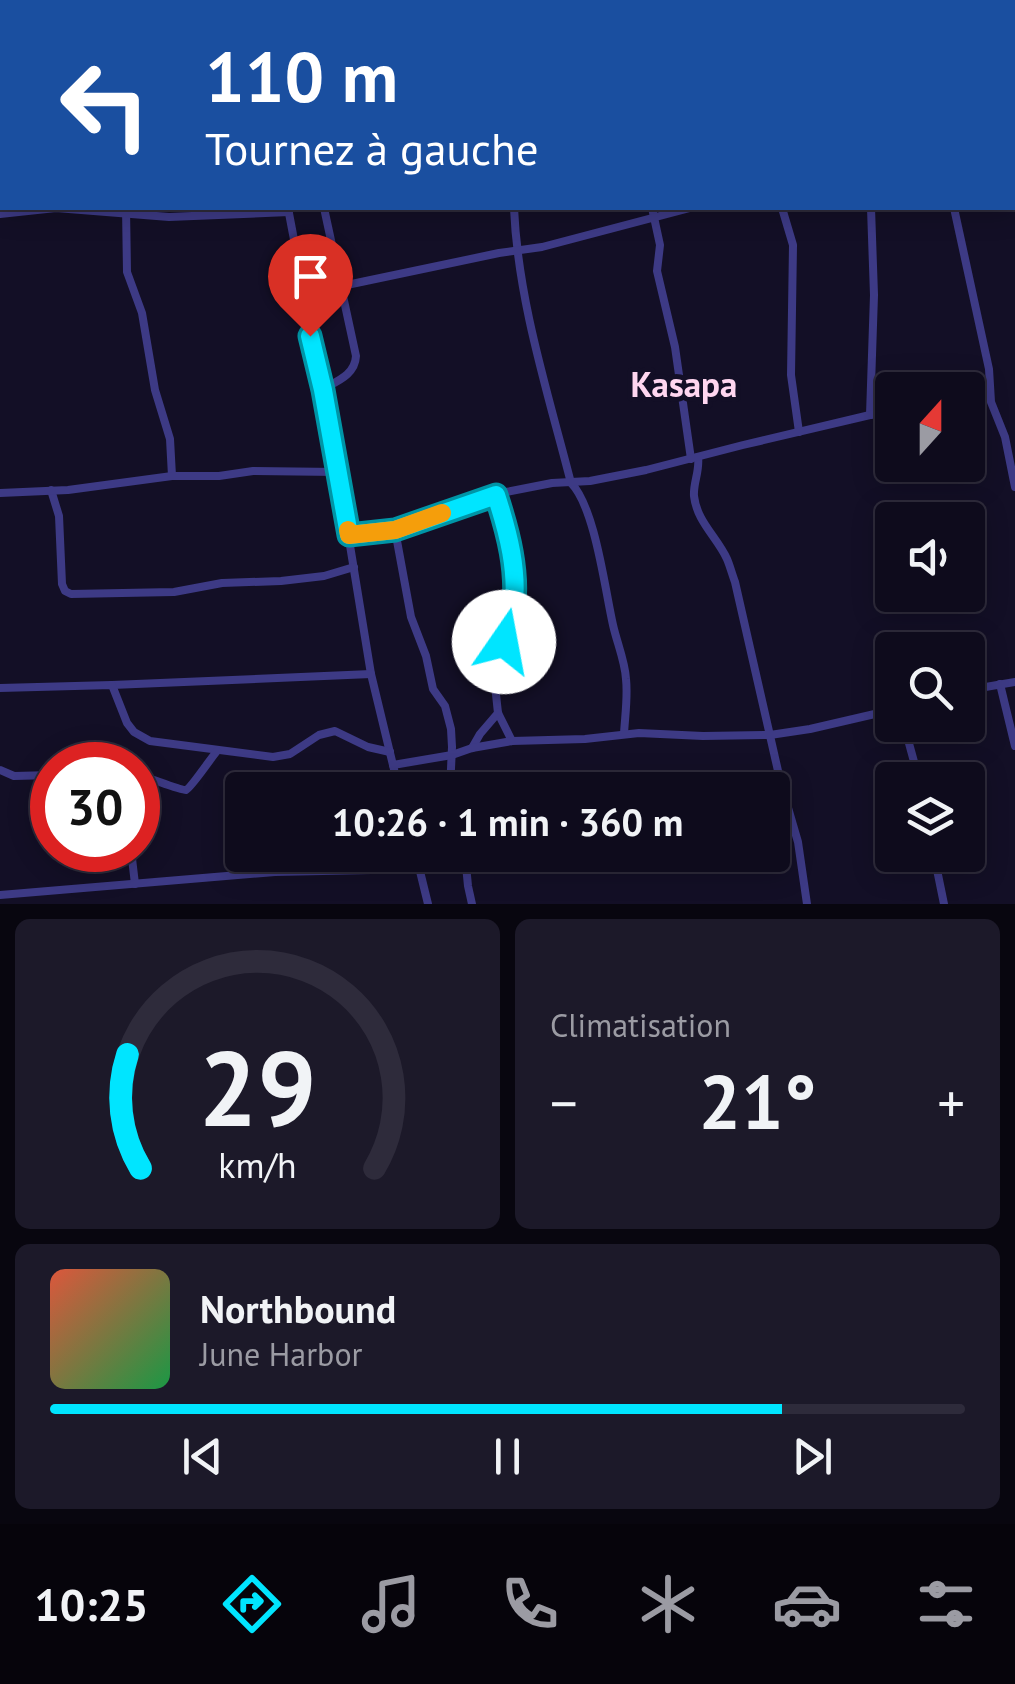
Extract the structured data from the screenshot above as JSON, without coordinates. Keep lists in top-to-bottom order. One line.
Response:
{"districts":["Kasapa"],"north":"top","page":{"turn":["110 m","Tournez à gauche"],"limit":"30","trip":"10:26 · 1 min · 360 m","tile":"Climatisation","heat":["−","21°","+"],"song":["Northbound","June Harbor"],"tabs":"10:25","gauge":["29","km/h"]}}
